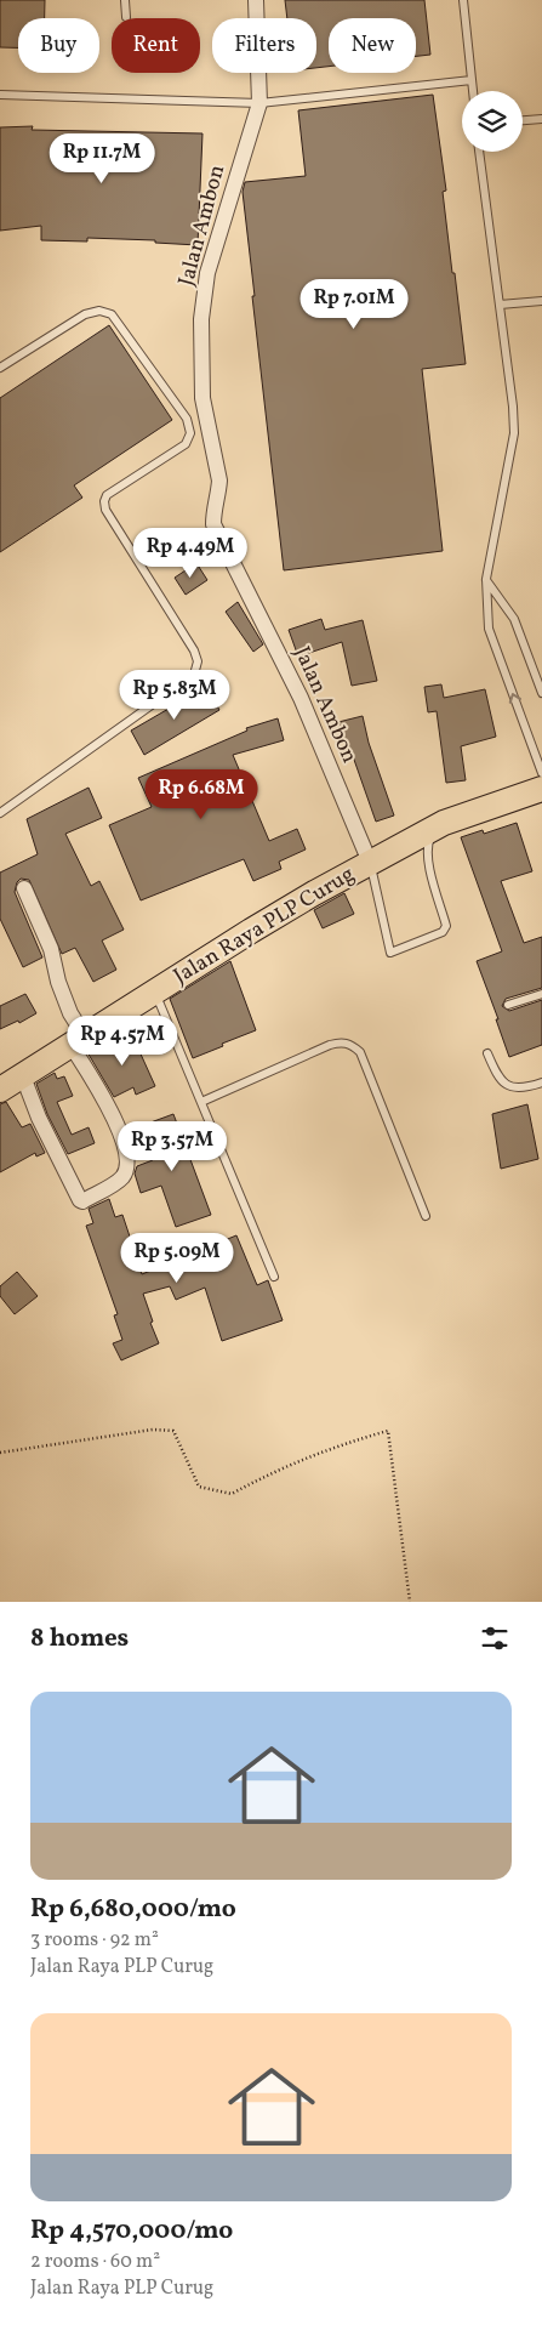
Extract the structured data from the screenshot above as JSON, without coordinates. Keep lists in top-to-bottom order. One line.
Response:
{"streets":{"main road":["Jalan Raya PLP Curug"],"street":["Jalan Ambon"]},"crossings":[["Jalan Ambon","Jalan Raya PLP Curug"]],"page":{"chip":["Buy","Rent","Filters","New"],"price":["Rp 11.7M","Rp 7.01M","Rp 4.49M","Rp 5.83M","Rp 6.68M","Rp 4.57M","Rp 3.57M","Rp 5.09M"],"heading":"8 homes","list":[{"name":"Rp 6,680,000/mo","note":"3 rooms · 92 m² · Jalan Raya PLP Curug"},{"name":"Rp 4,570,000/mo","note":"2 rooms · 60 m² · Jalan Raya PLP Curug"}]}}
